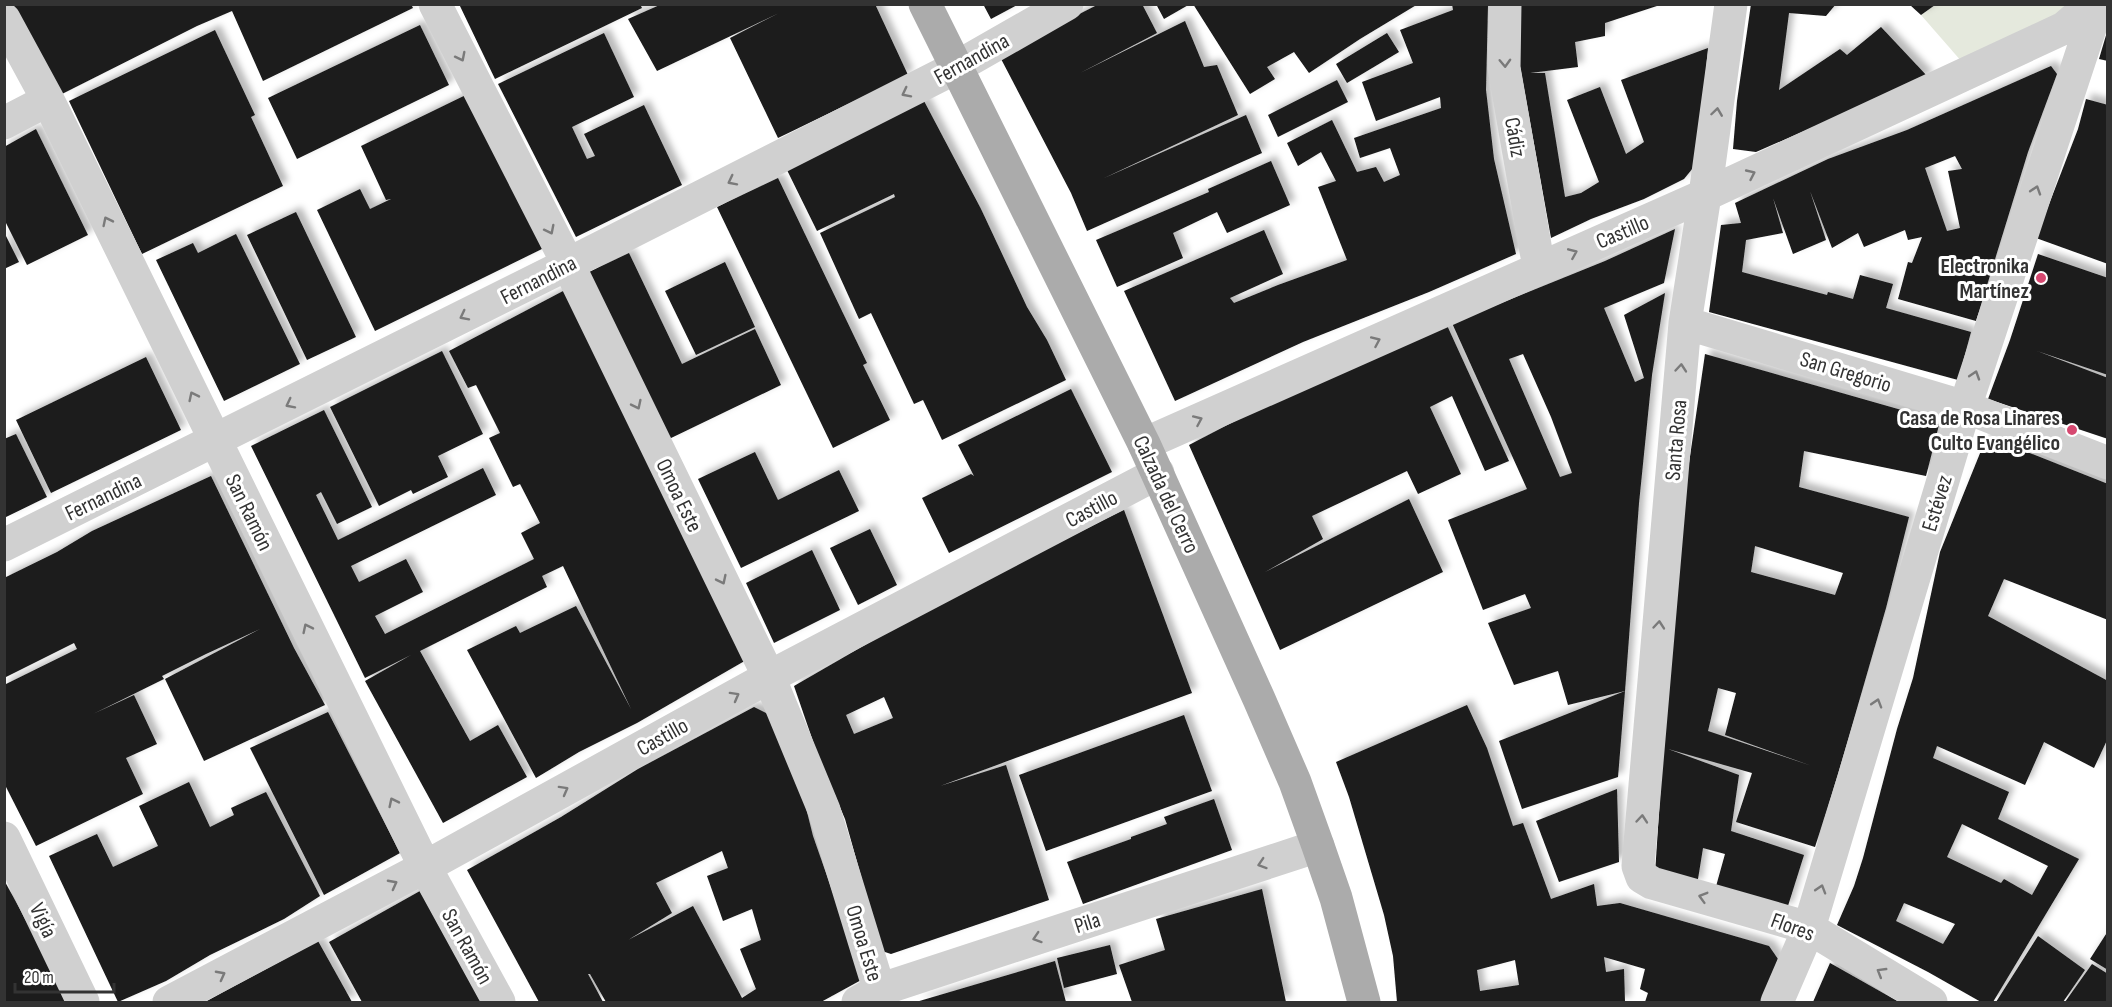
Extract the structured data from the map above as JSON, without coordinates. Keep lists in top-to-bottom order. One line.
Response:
{"streets":{"main road":["Calzada del Cerro"],"street":["Fernandina","Cádiz","Castillo","San Gregorio","Santa Rosa","Omoa Este","Estévez","San Ramón","Vigía","Pila","Flores"]},"crossings":[["Fernandina","Calzada del Cerro"],["Fernandina","Omoa Este"],["Fernandina","San Ramón"],["Cádiz","Castillo"],["Castillo","Santa Rosa"],["Castillo","Calzada del Cerro"],["Castillo","Omoa Este"],["Castillo","San Ramón"],["San Gregorio","Santa Rosa"],["San Gregorio","Estévez"],["Santa Rosa","Flores"],["Calzada del Cerro","Pila"],["Omoa Este","Pila"],["Estévez","Flores"]],"one_way":["Fernandina","Cádiz","Castillo","Santa Rosa","Omoa Este","Estévez","San Ramón","Pila","Flores"],"places":["Electronika Martínez","Casa de Rosa Linares Culto Evangélico"],"scale_bar":"20 m"}
